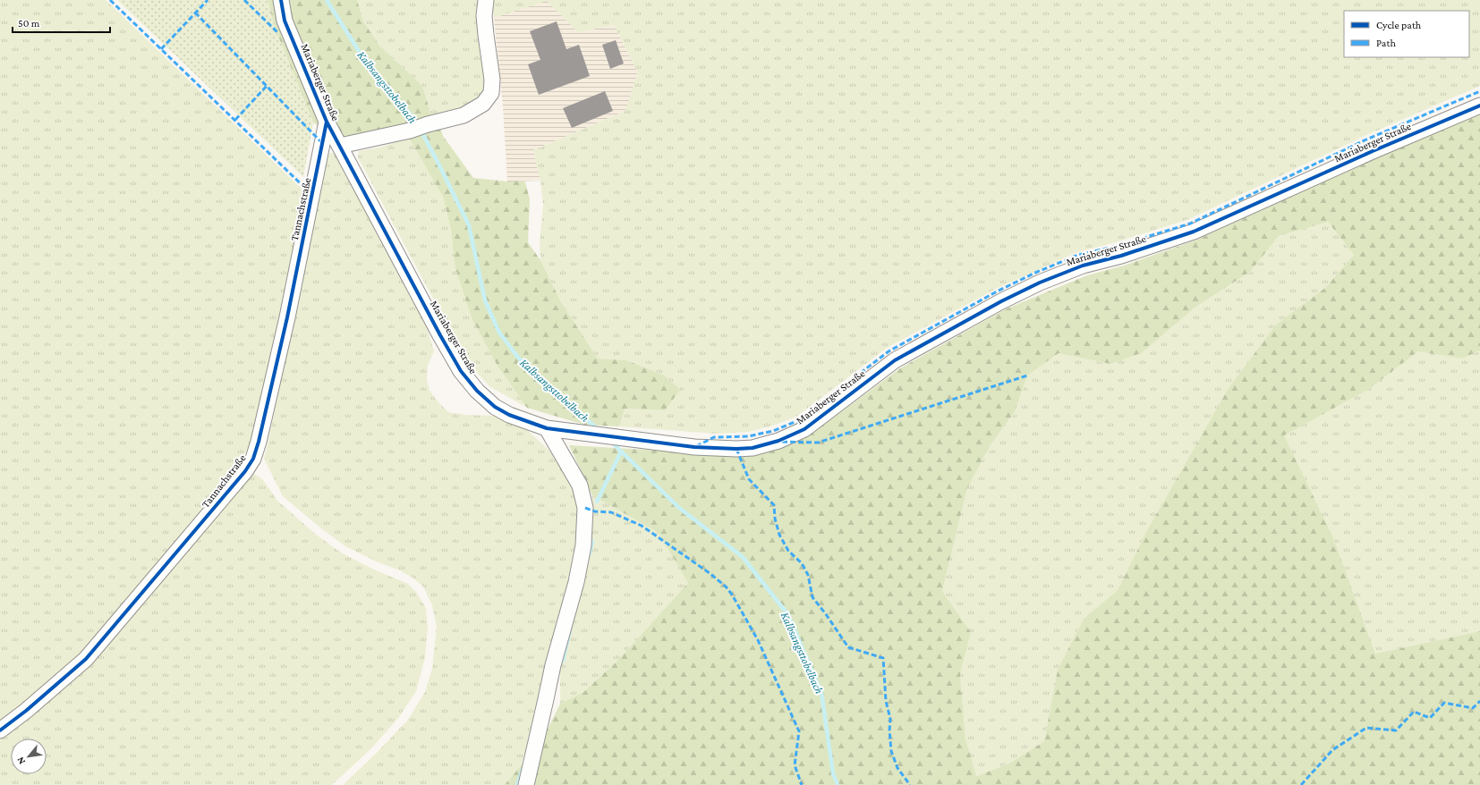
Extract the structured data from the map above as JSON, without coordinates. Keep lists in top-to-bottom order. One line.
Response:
{"streets":{"street":["Mariaberger Straße","Tannachstraße"]},"crossings":[["Mariaberger Straße","Tannachstraße"]],"water":["Kalbsangsttobelbach"],"legend":["Cycle path","Path"],"scale_bar":"50 m","north":"bottom left"}
